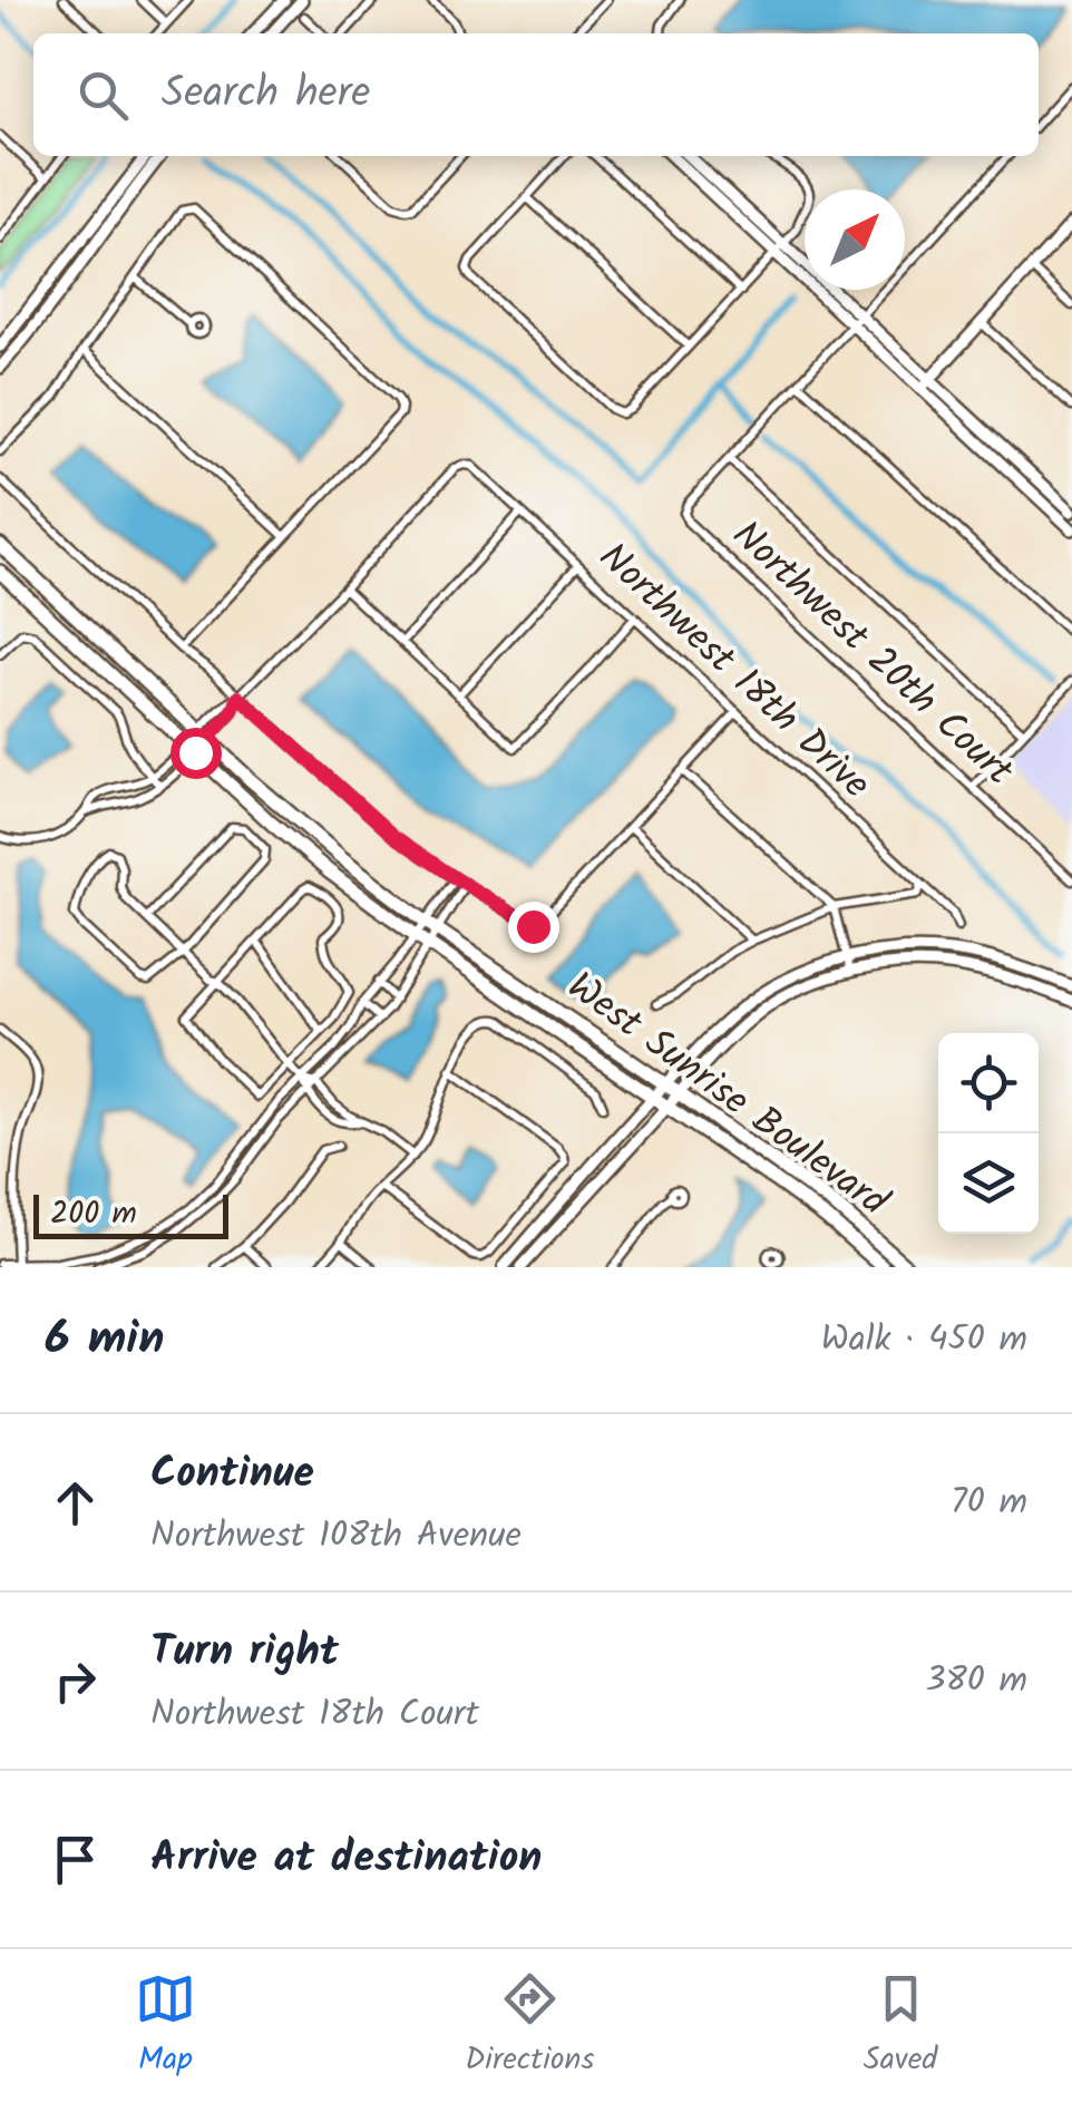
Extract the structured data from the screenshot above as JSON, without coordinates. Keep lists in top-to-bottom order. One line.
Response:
{"streets":{"highway":["West Sunrise Boulevard"],"street":["Northwest 20th Court","Northwest 18th Drive"]},"scale_bar":"200 m","north":"top right","page":{"search":"Search here","scale":"200 m","heading":["6 min","Walk · 450 m"],"list":[["Continue","Northwest 108th Avenue","70 m"],["Turn right","Northwest 18th Court","380 m"],"Arrive at destination"],"nav":["Map","Directions","Saved"]}}
